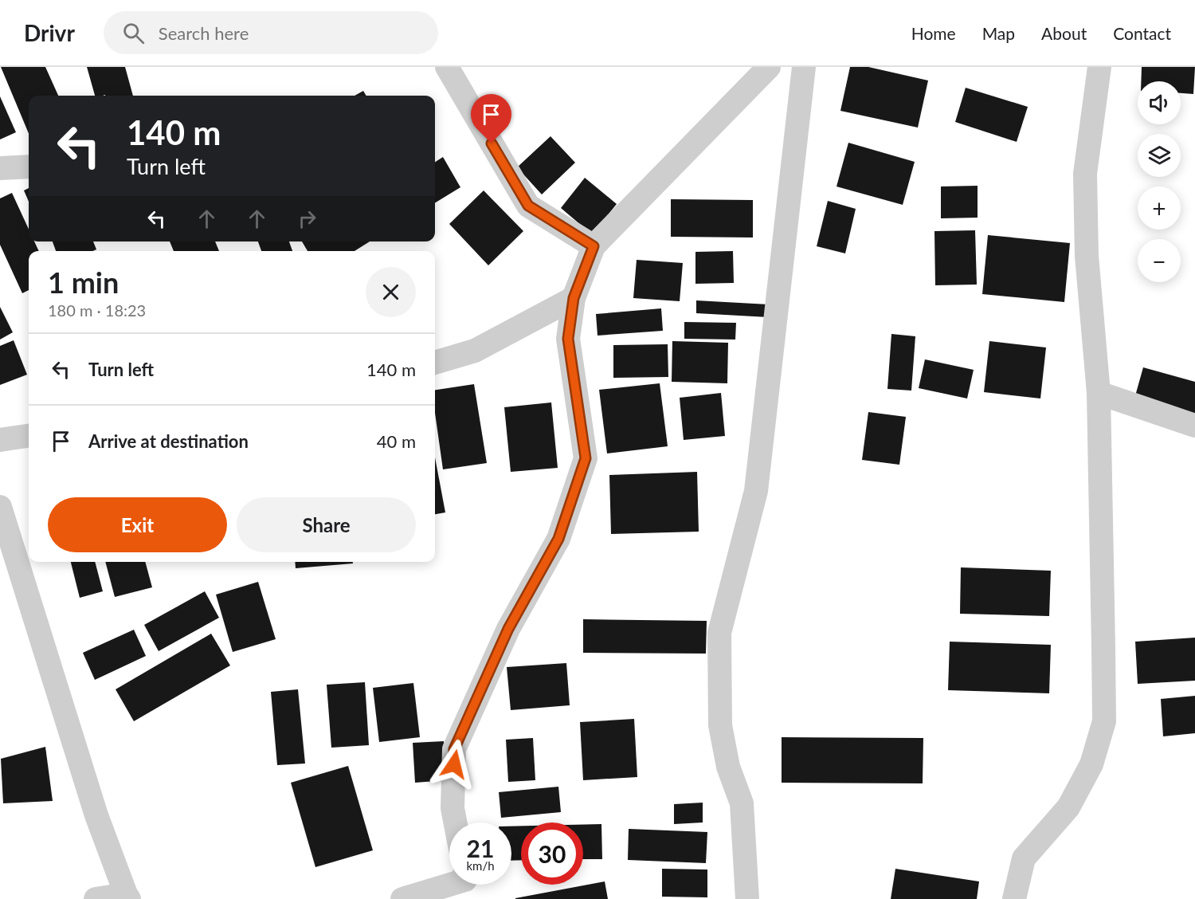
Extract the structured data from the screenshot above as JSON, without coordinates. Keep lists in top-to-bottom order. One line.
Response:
{"page":{"header":"Drivr","search":"Search here","nav":["Home","Map","About","Contact"],"map_buttons":["+","−"],"turn":["140 m","Turn left"],"heading":["1 min","180 m · 18:23"],"list":[{"name":"Turn left","value":"140 m"},{"name":"Arrive at destination","value":"40 m"}],"buttons":["Exit","Share"],"speed":"21 km/h","limit":"30"}}
